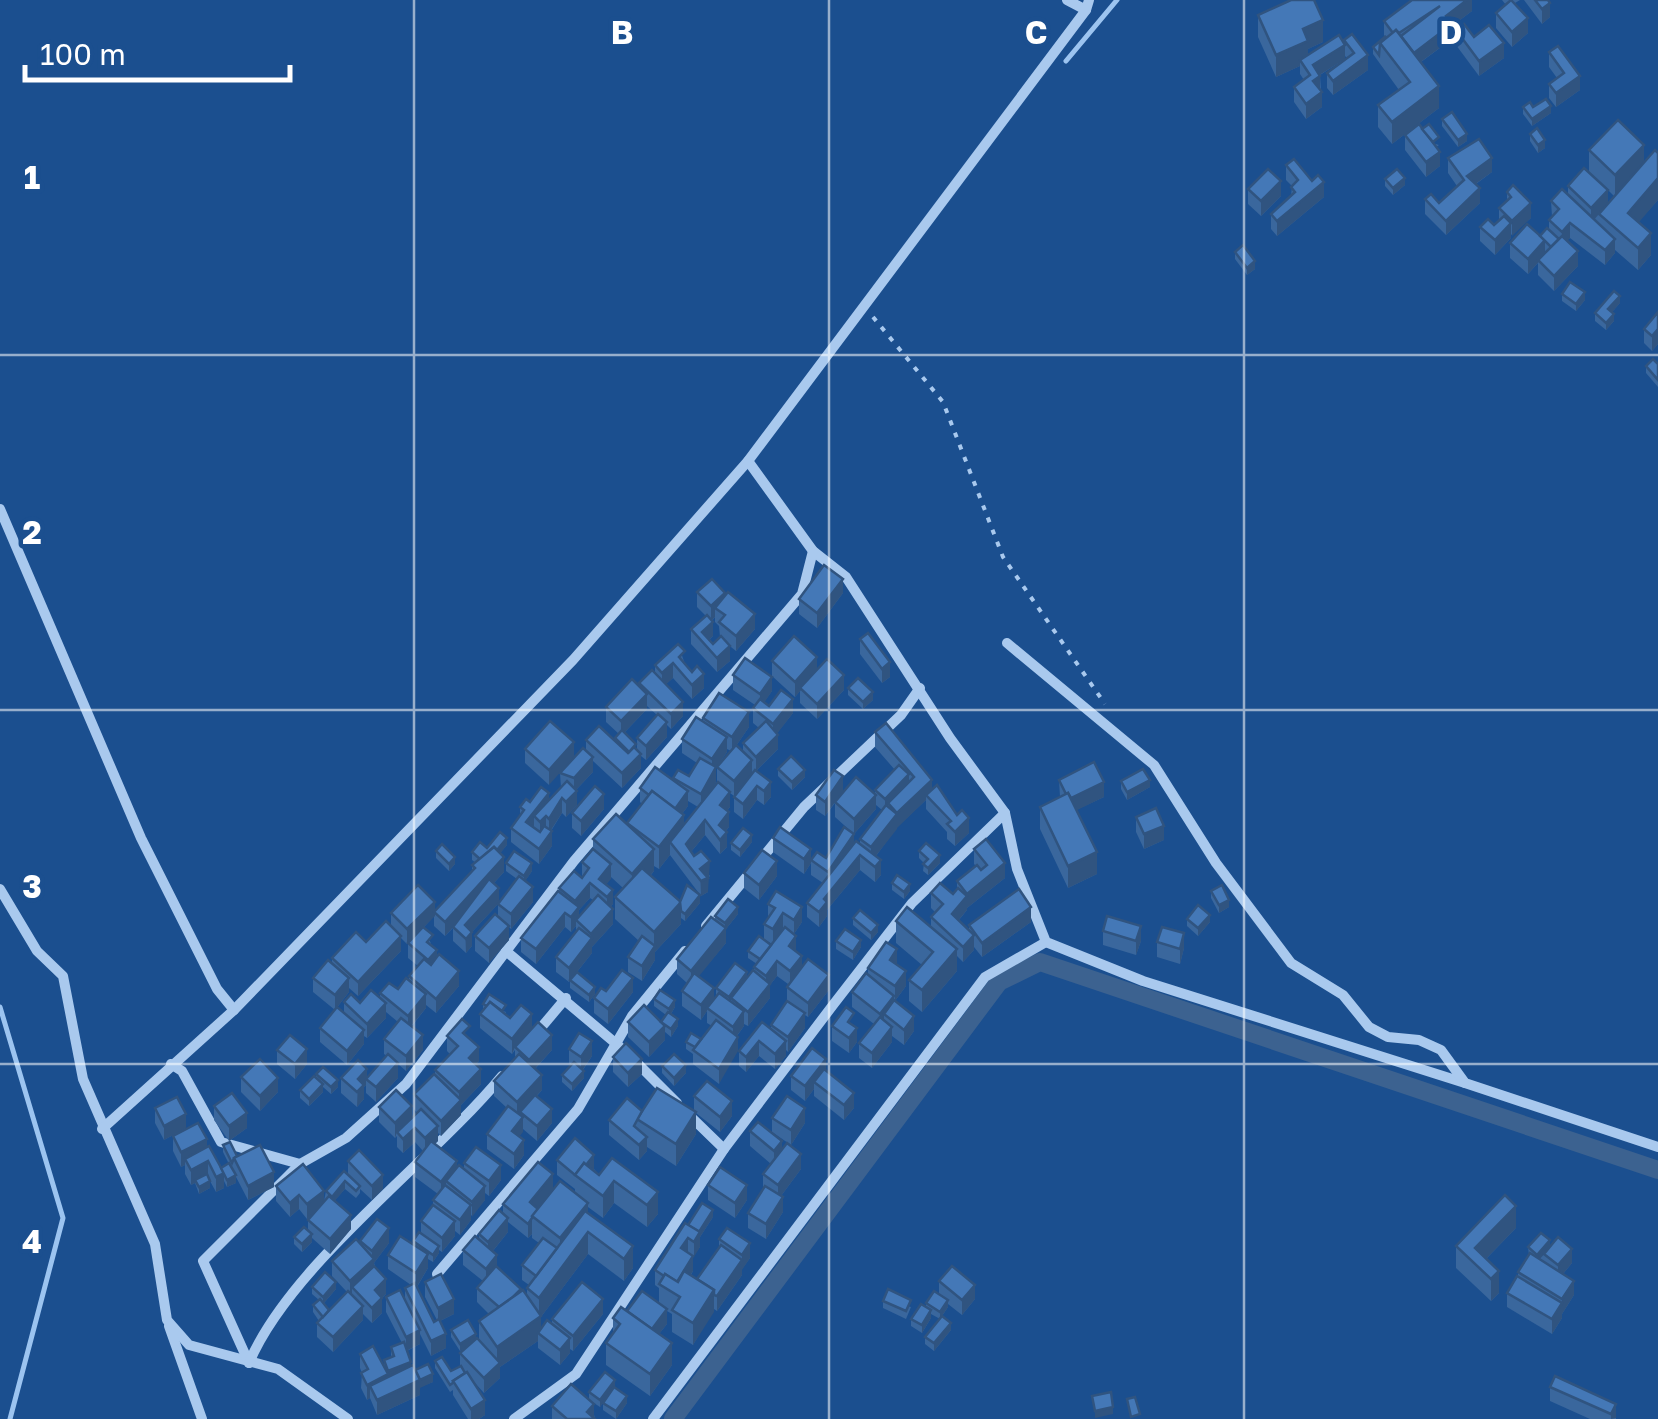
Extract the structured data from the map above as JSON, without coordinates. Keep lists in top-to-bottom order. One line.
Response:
{"scale_bar":"100 m","grid":{"columns":["B","C","D"],"rows":["1","2","3","4"]}}
